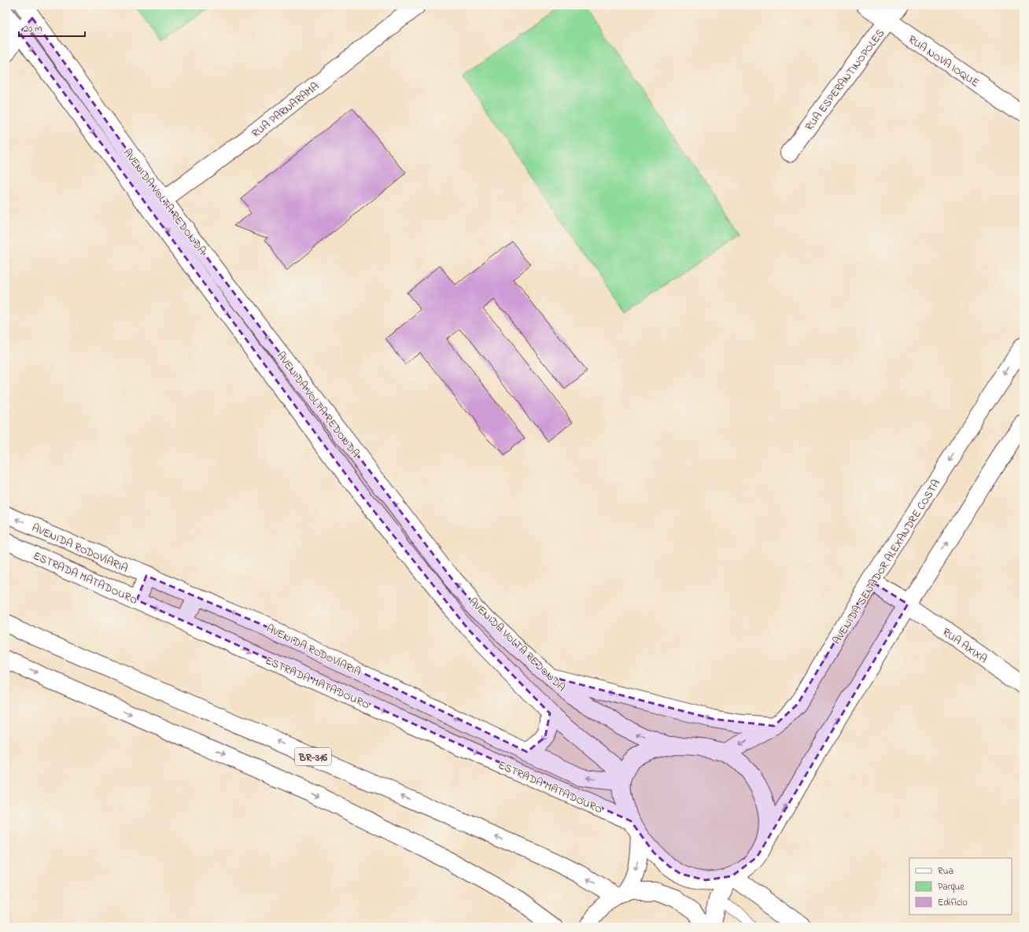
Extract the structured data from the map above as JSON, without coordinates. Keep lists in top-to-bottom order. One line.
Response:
{"streets":{"main road":["RUA NOVA IOQUE","RUA ESPERANTINOPOLES","RUA PARNARAMA","AVENIDA VOLTA REDONDA","AVENIDA RODOVÍARIA","AVENIDA SENADOR ALEXANDRE COSTA","ESTRADA MATADOURO","RUA AXIXA","BR-316"]},"crossings":[["RUA NOVA IOQUE","RUA ESPERANTINOPOLES"],["RUA PARNARAMA","AVENIDA VOLTA REDONDA"],["AVENIDA VOLTA REDONDA","AVENIDA RODOVÍARIA"],["AVENIDA SENADOR ALEXANDRE COSTA","RUA AXIXA"]],"legend":["Rua","Parque","Edifício"],"scale_bar":"20 m"}
